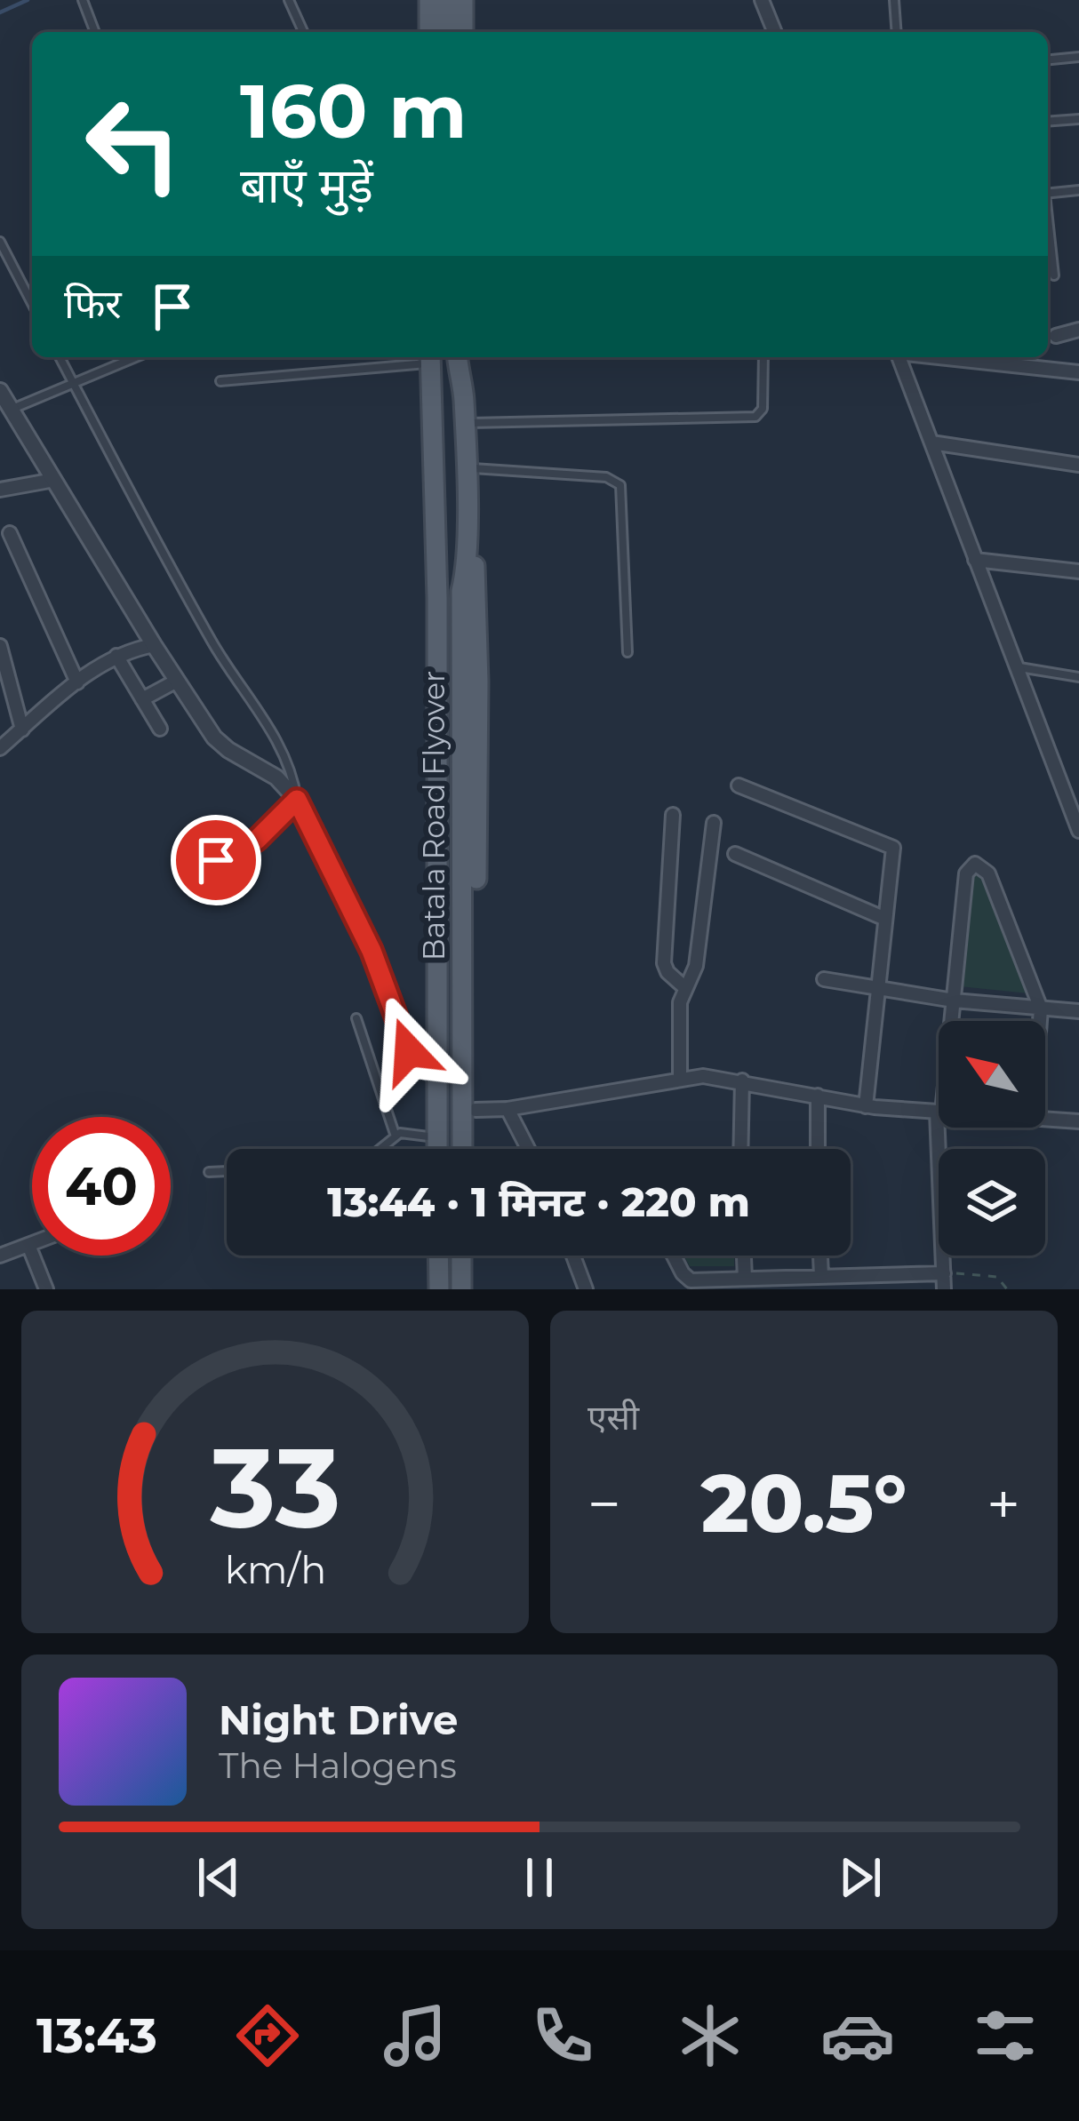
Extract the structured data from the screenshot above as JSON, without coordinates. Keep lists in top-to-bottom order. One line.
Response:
{"streets":{"main road":["Batala Road Flyover"]},"north":"top left","page":{"turn":["160 m","बाएँ मुड़ें"],"then":"फिर","limit":"40","trip":"13:44 · 1 मिनट · 220 m","tile":"एसी","heat":["−","20.5°","+"],"song":["Night Drive","The Halogens"],"tabs":"13:43","gauge":["33","km/h"]}}
